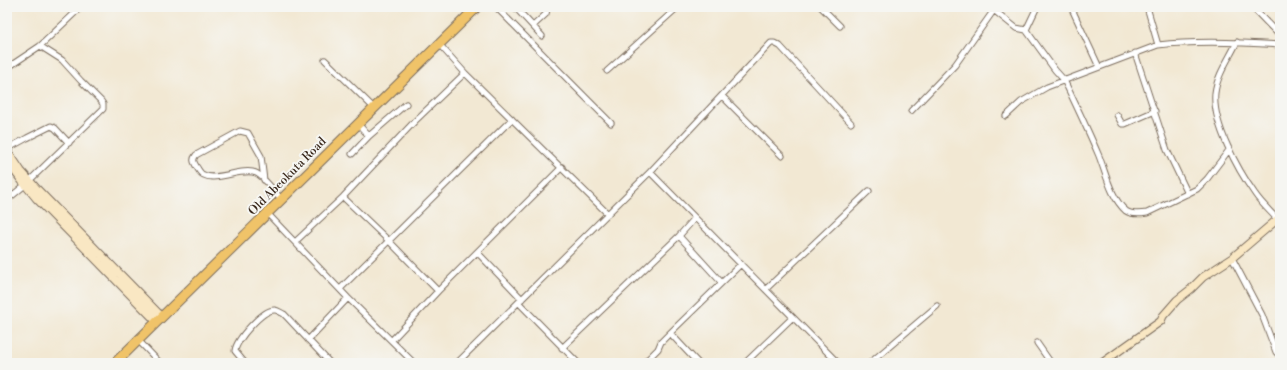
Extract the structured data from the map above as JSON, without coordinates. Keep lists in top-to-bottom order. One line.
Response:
{"streets":{"highway":["Old Abeokuta Road"]}}
